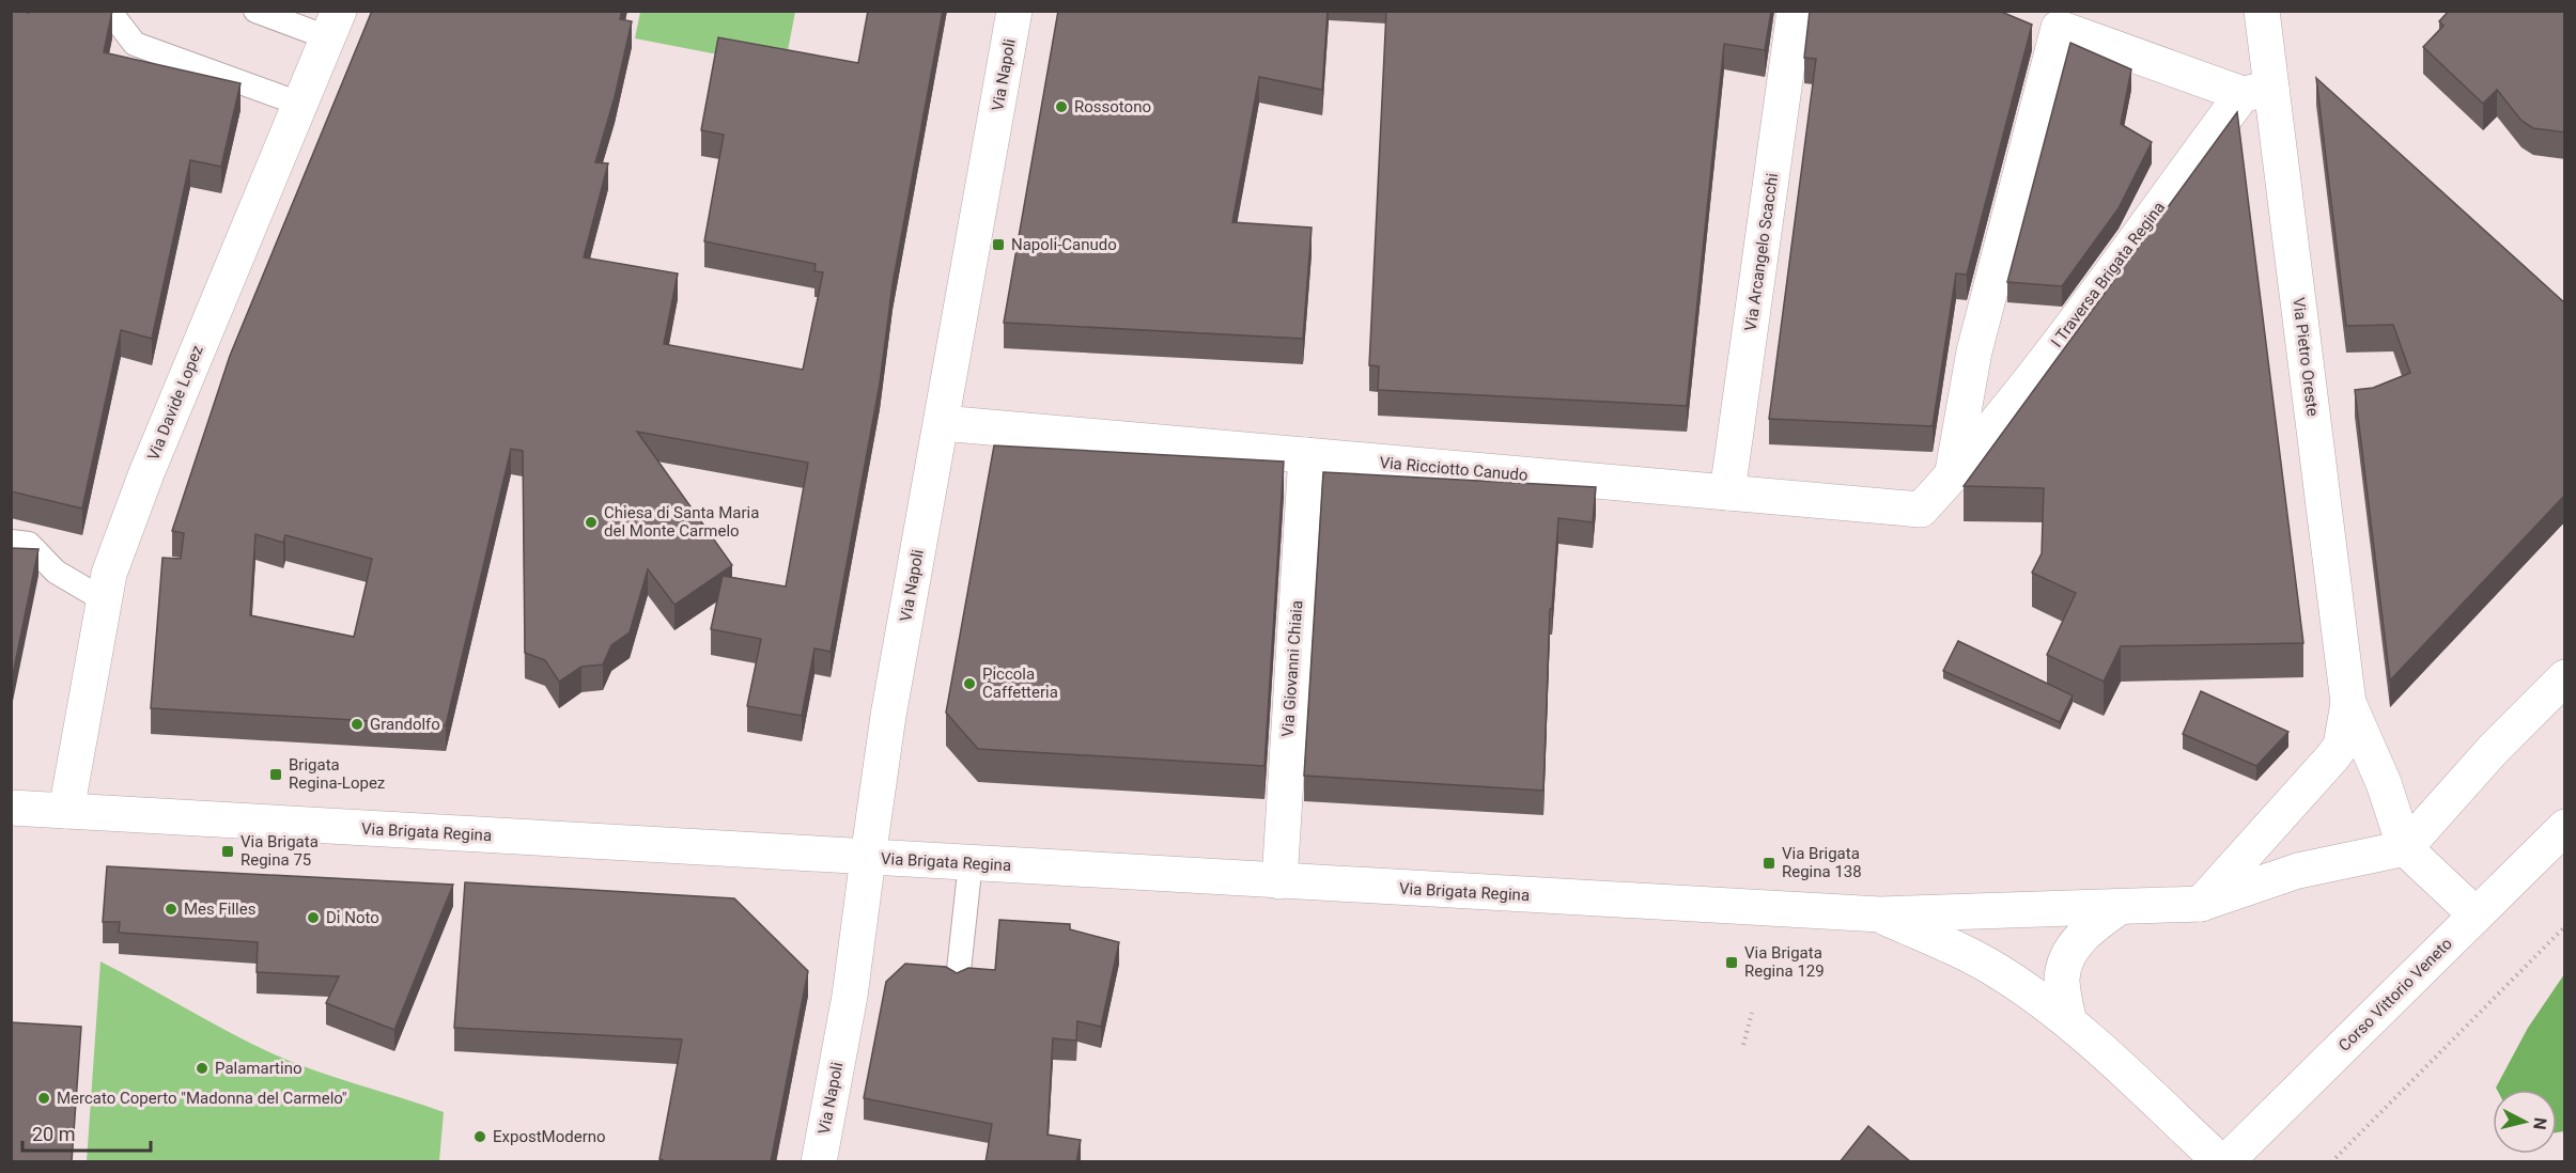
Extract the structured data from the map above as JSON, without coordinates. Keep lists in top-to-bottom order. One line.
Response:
{"streets":{"street":["Via Napoli","Via Arcangelo Scacchi","I Traversa Brigata Regina","Via Pietro Oreste","Via Davide Lopez","Via Ricciotto Canudo","Via Giovanni Chiaia","Via Brigata Regina","Corso Vittorio Veneto"]},"crossings":[["Via Napoli","Via Ricciotto Canudo"],["Via Napoli","Via Brigata Regina"],["Via Arcangelo Scacchi","Via Ricciotto Canudo"],["I Traversa Brigata Regina","Via Pietro Oreste"],["I Traversa Brigata Regina","Via Ricciotto Canudo"],["Via Pietro Oreste","Via Brigata Regina"],["Via Davide Lopez","Via Brigata Regina"],["Via Ricciotto Canudo","Via Giovanni Chiaia"],["Via Giovanni Chiaia","Via Brigata Regina"]],"places":{"other":["Rossotono","Chiesa di Santa Maria del Monte Carmelo","Piccola Caffetteria","Grandolfo","Mes Filles","Di Noto","Palamartino","Mercato Coperto \"Madonna del Carmelo\"","ExpostModerno"],"transit":["Napoli-Canudo","Brigata Regina-Lopez","Via Brigata Regina 75","Via Brigata Regina 138","Via Brigata Regina 129"]},"scale_bar":"20 m","north":"right"}
